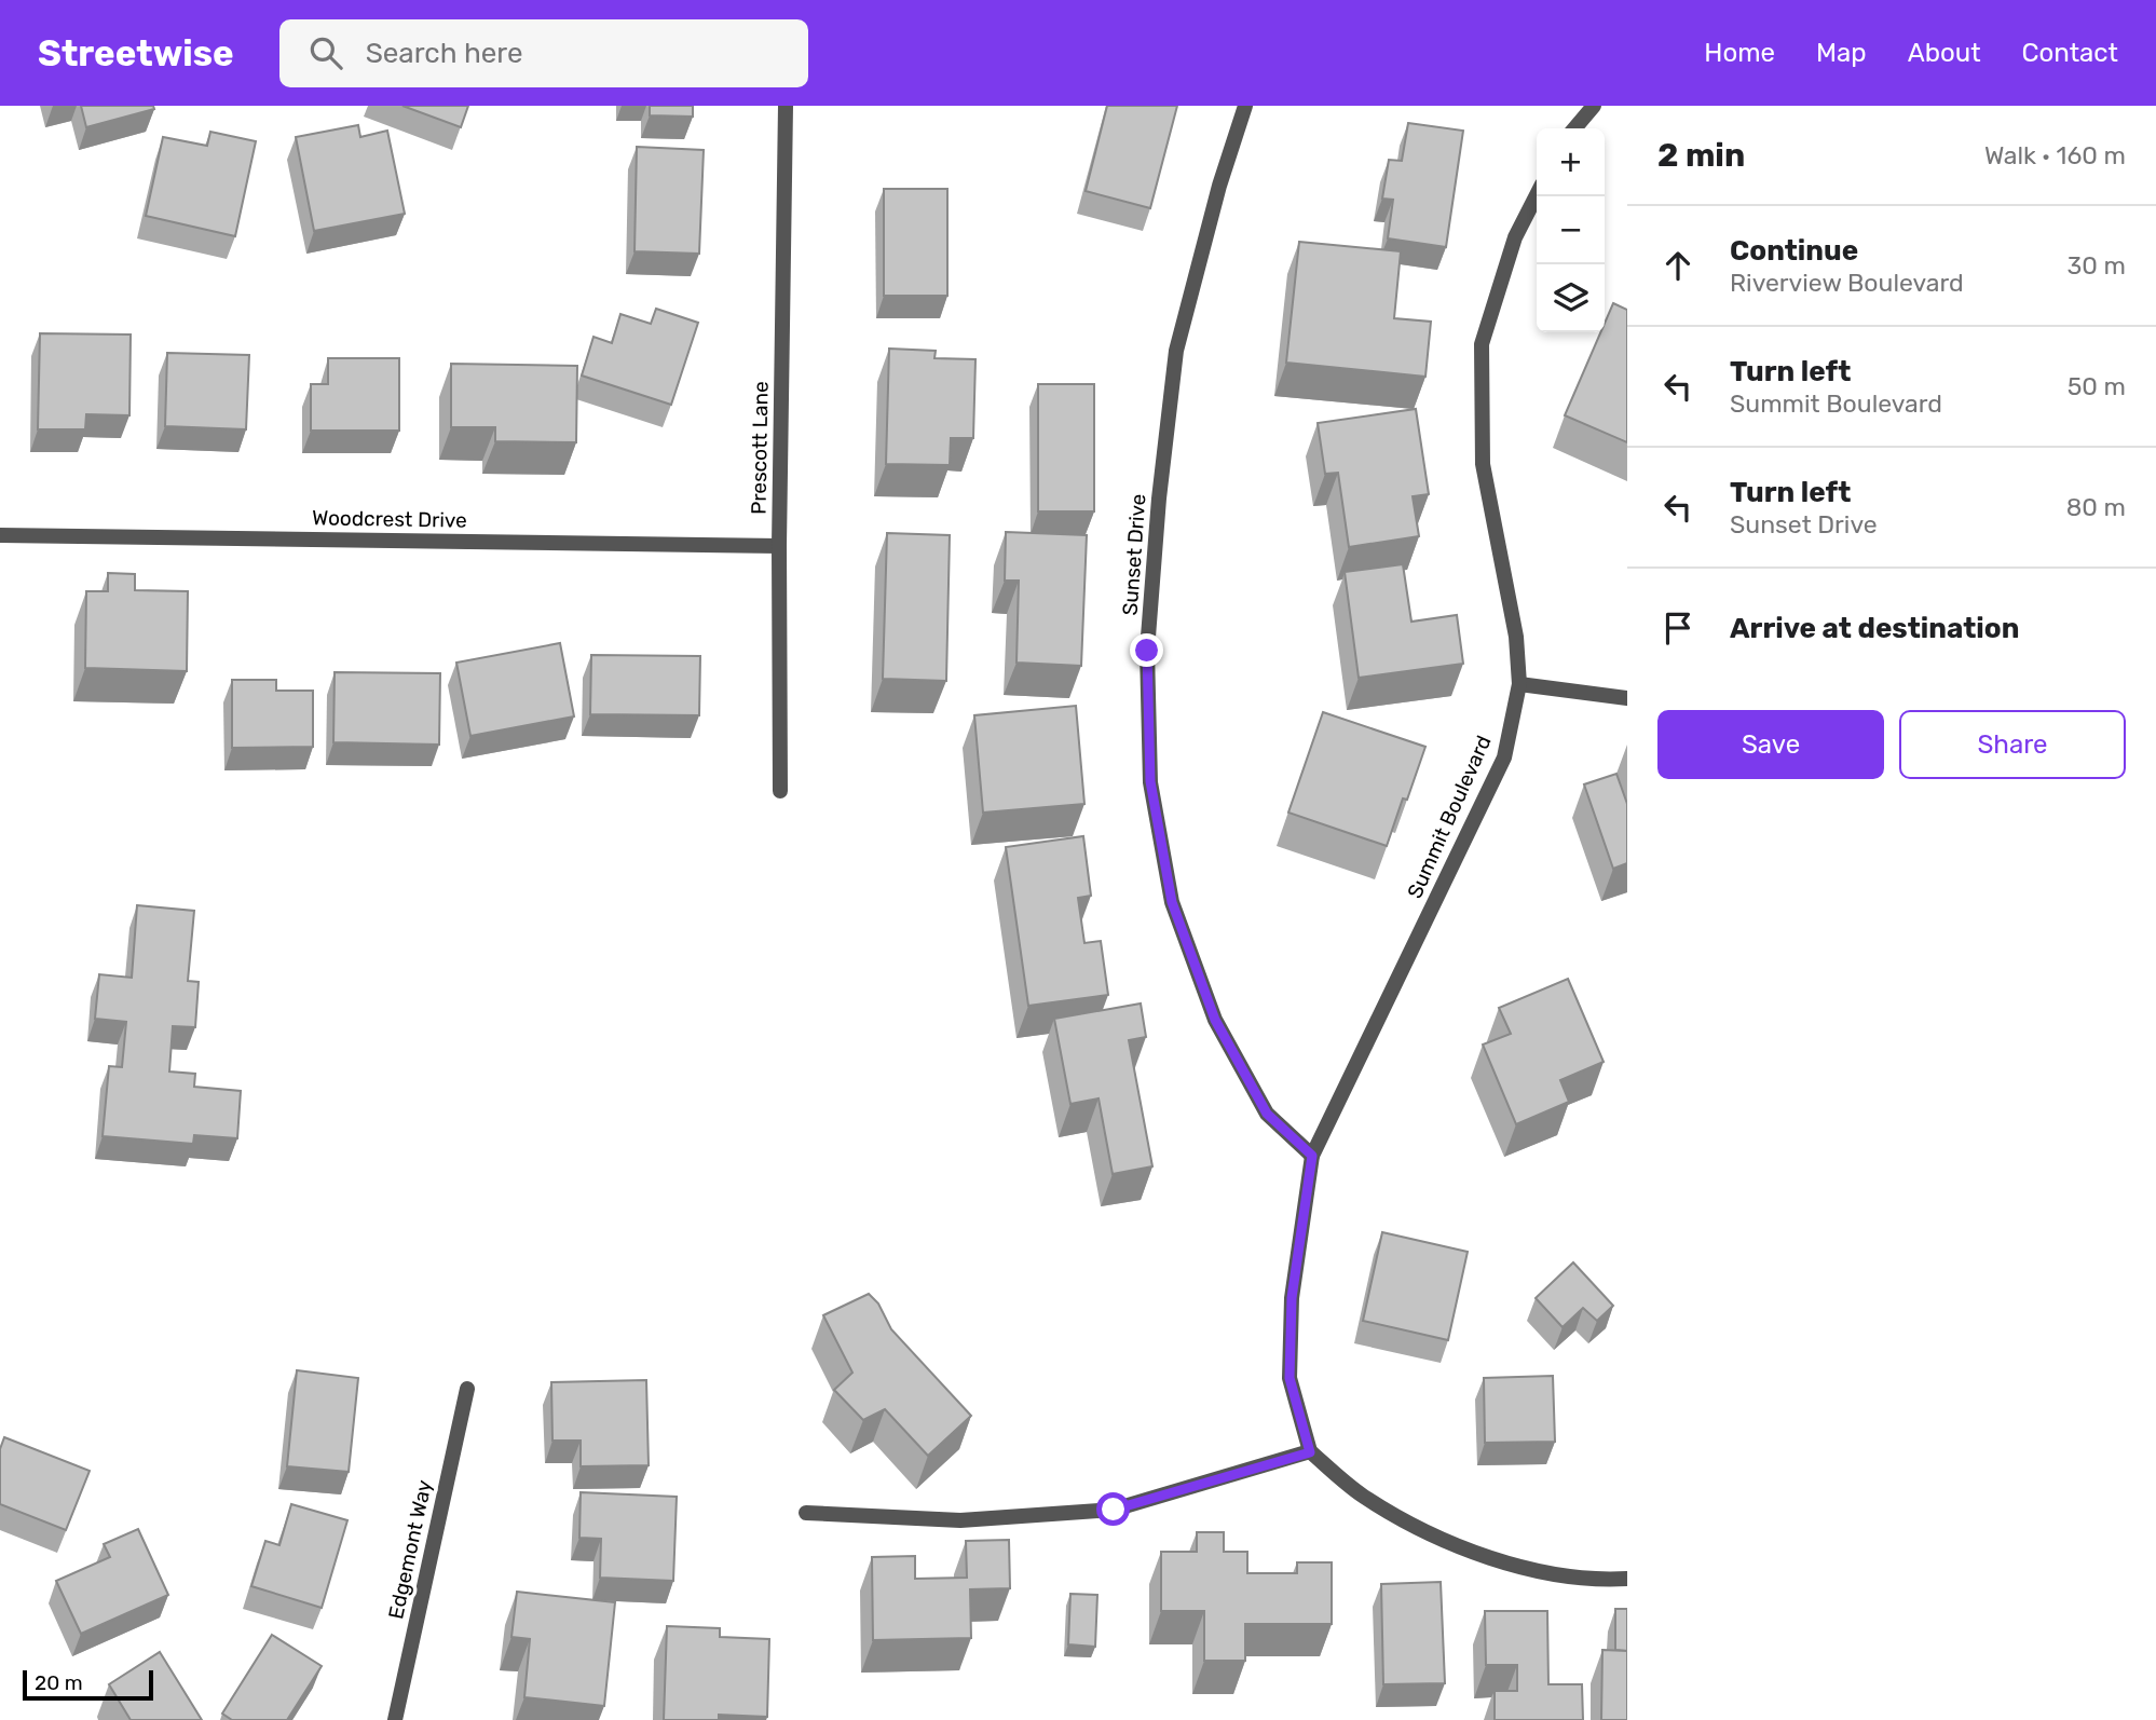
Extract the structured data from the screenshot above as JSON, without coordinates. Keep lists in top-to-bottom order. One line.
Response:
{"streets":{"street":["Prescott Lane","Woodcrest Drive","Sunset Drive","Summit Boulevard","Edgemont Way"]},"crossings":[["Prescott Lane","Woodcrest Drive"],["Sunset Drive","Summit Boulevard"]],"scale_bar":"20 m","page":{"header":"Streetwise","search":"Search here","nav":["Home","Map","About","Contact"],"heading":["2 min","Walk · 160 m"],"map_buttons":["+","−"],"list":[["Continue","Riverview Boulevard","30 m"],["Turn left","Summit Boulevard","50 m"],["Turn left","Sunset Drive","80 m"],"Arrive at destination"],"buttons":["Save","Share"],"scale":"20 m"}}
